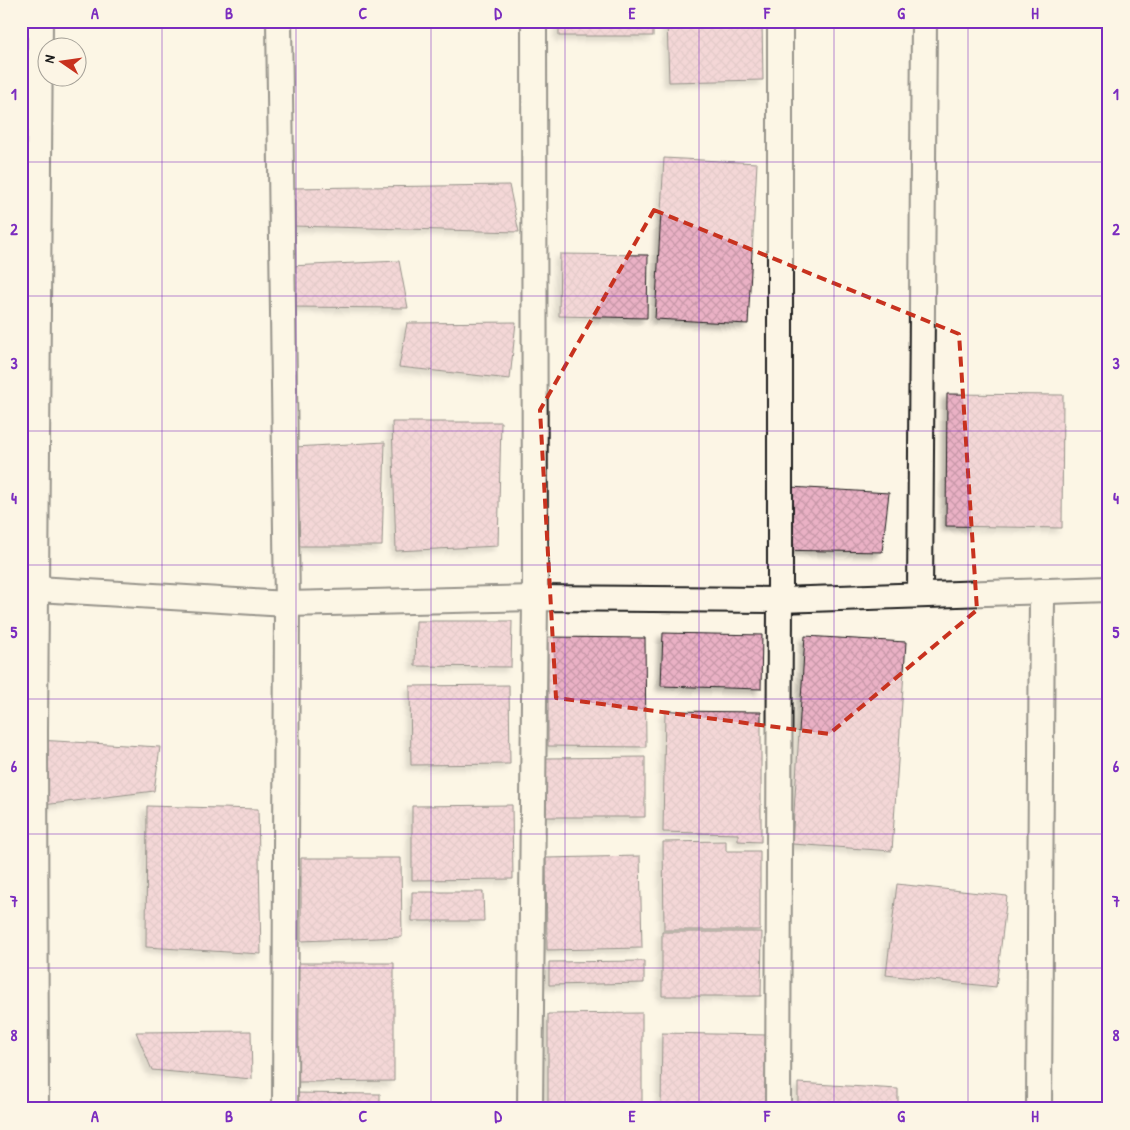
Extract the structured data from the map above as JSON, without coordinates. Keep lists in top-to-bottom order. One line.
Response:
{"north":"left","grid":{"columns":["A","B","C","D","E","F","G","H"],"rows":["1","2","3","4","5","6","7","8"]}}
